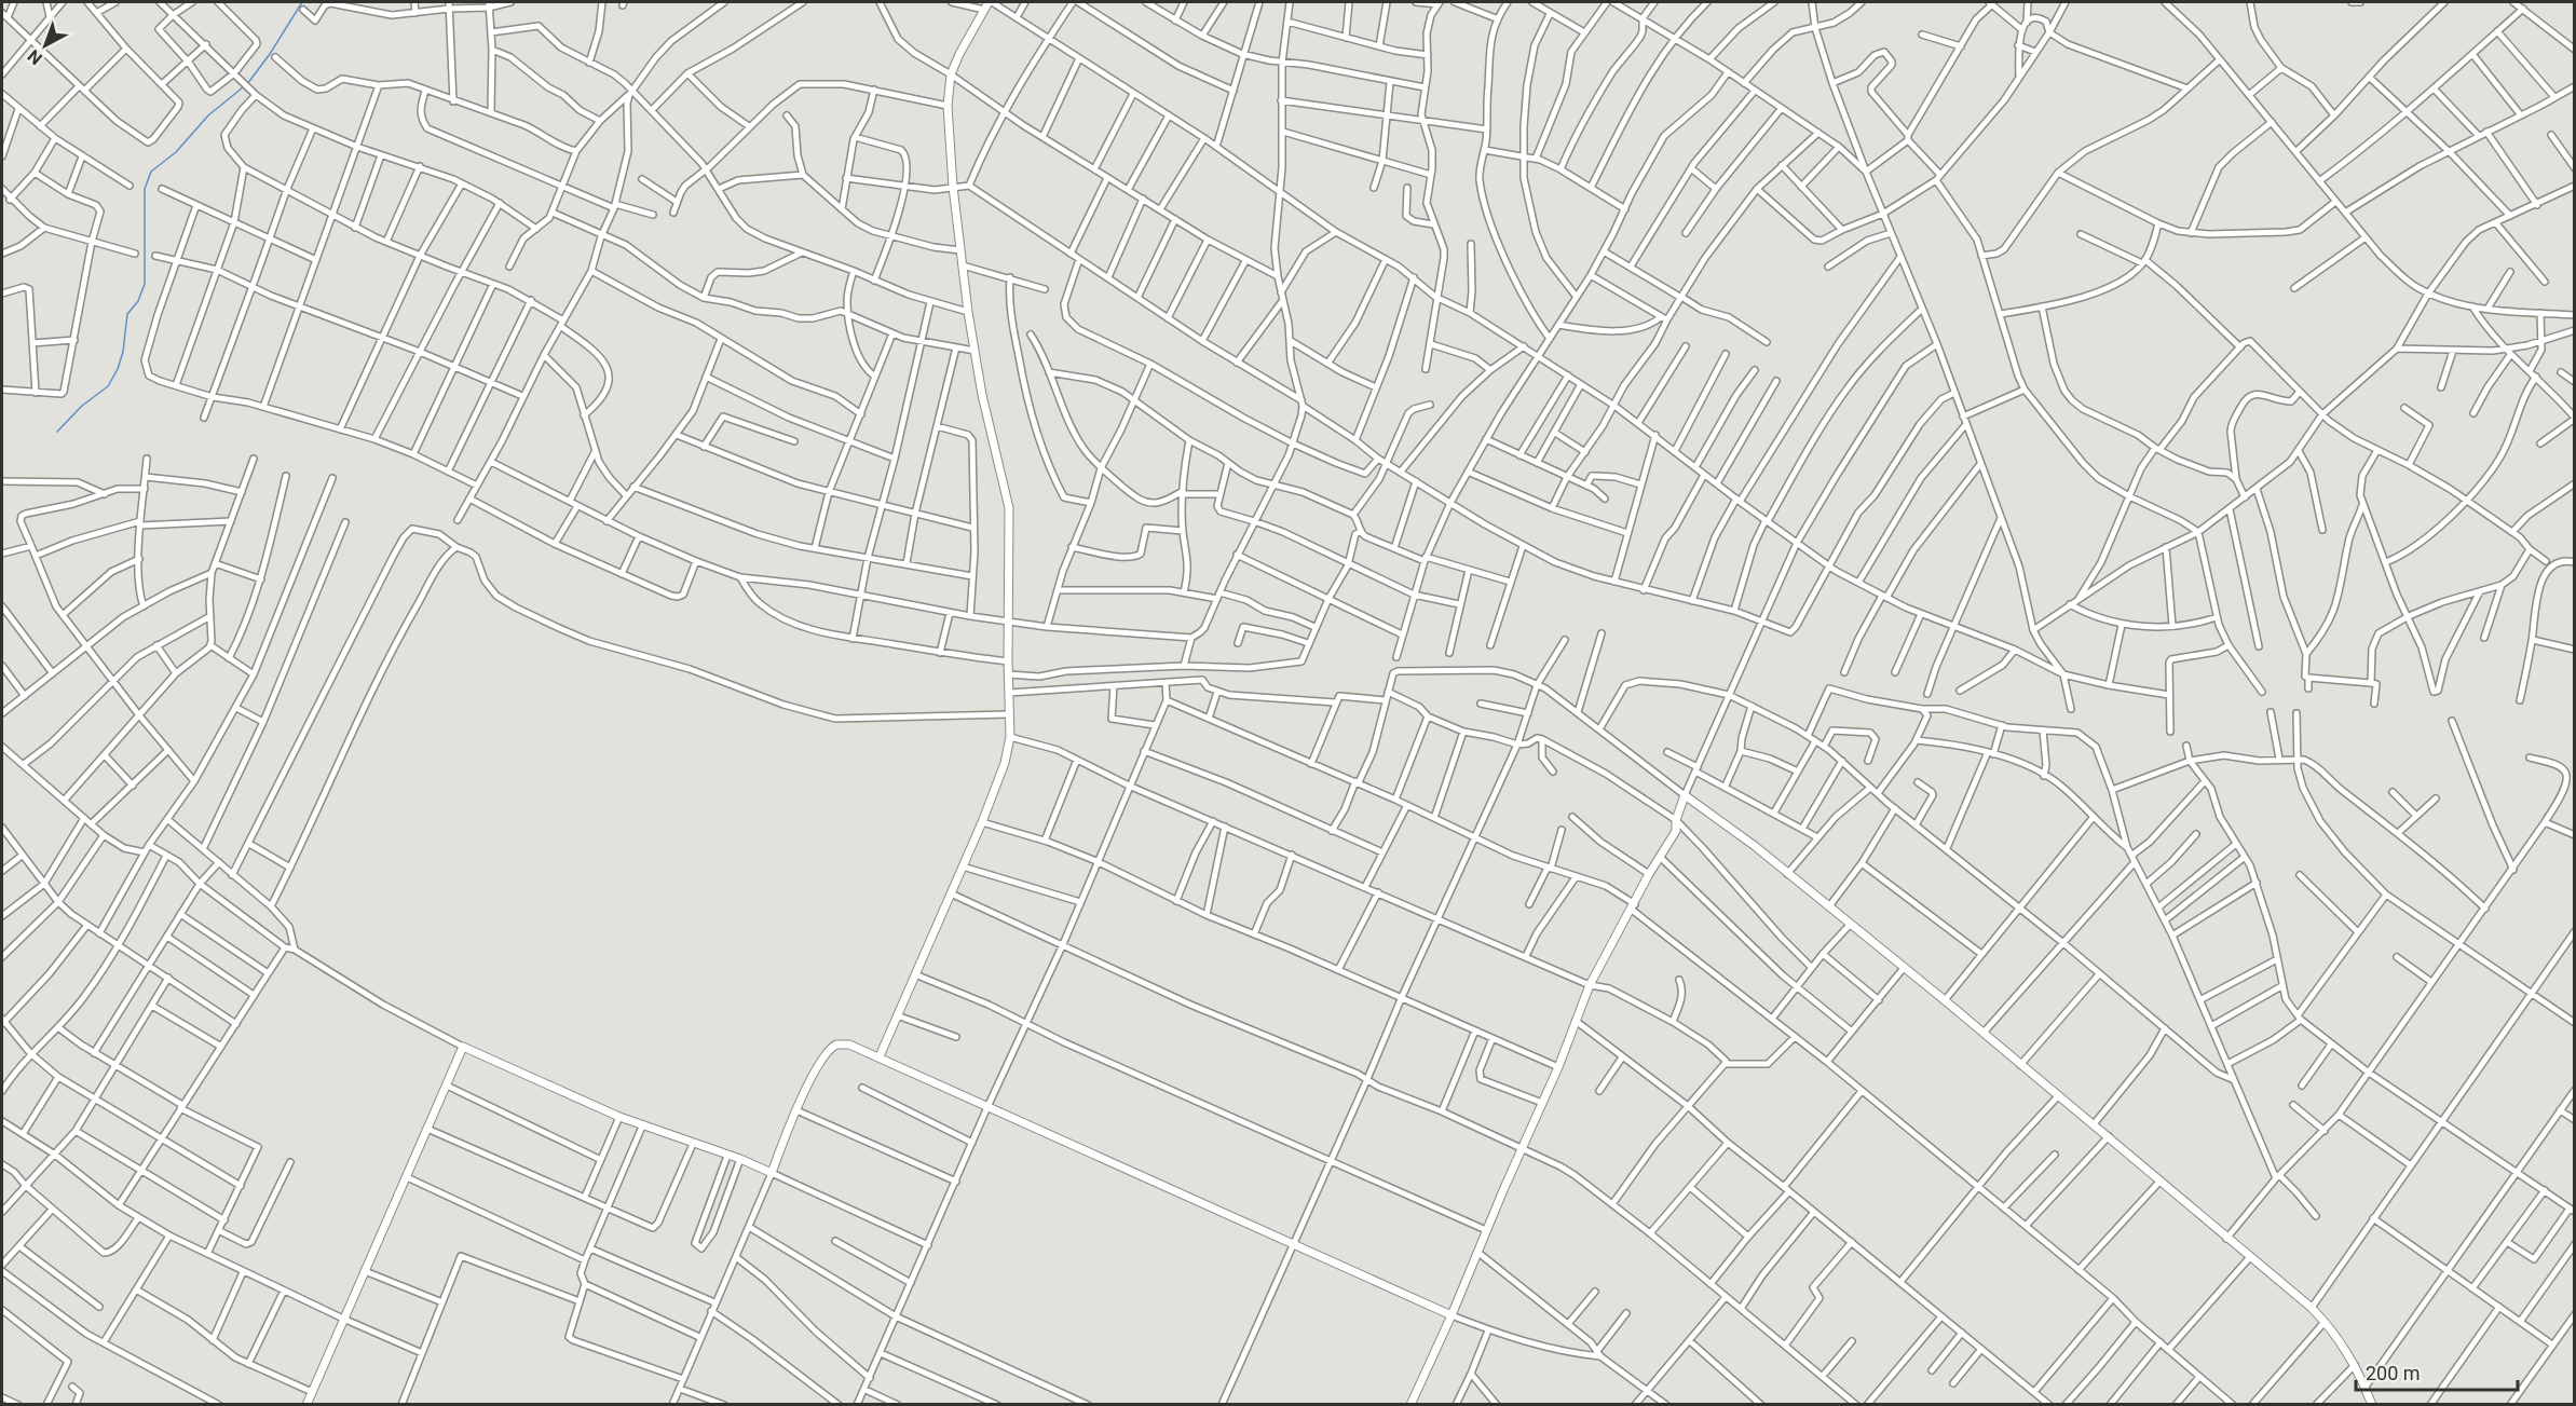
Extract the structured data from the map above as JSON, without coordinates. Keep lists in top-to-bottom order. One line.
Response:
{"scale_bar":"200 m","north":"bottom left"}
